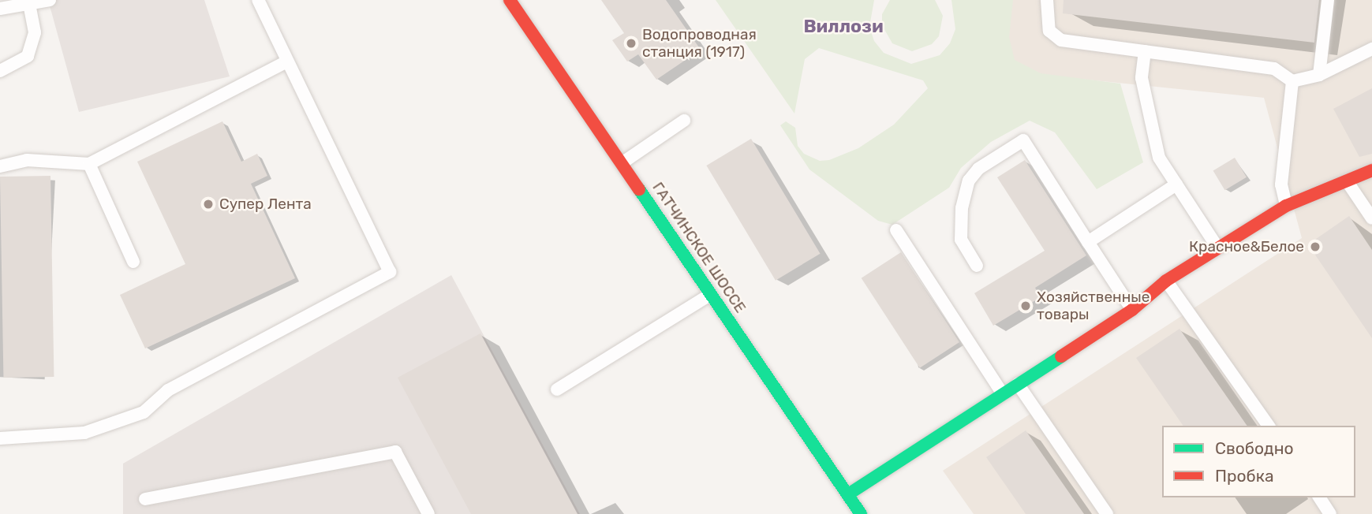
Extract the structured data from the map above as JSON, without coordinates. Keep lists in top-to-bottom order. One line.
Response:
{"streets":{"street":["ГАТЧИНСКОЕ ШОССЕ"]},"districts":["Виллози"],"places":["Водопроводная станция (1917)","Супер Лента","Красное&Белое","Хозяйственные товары"],"legend":["Свободно","Пробка"]}
